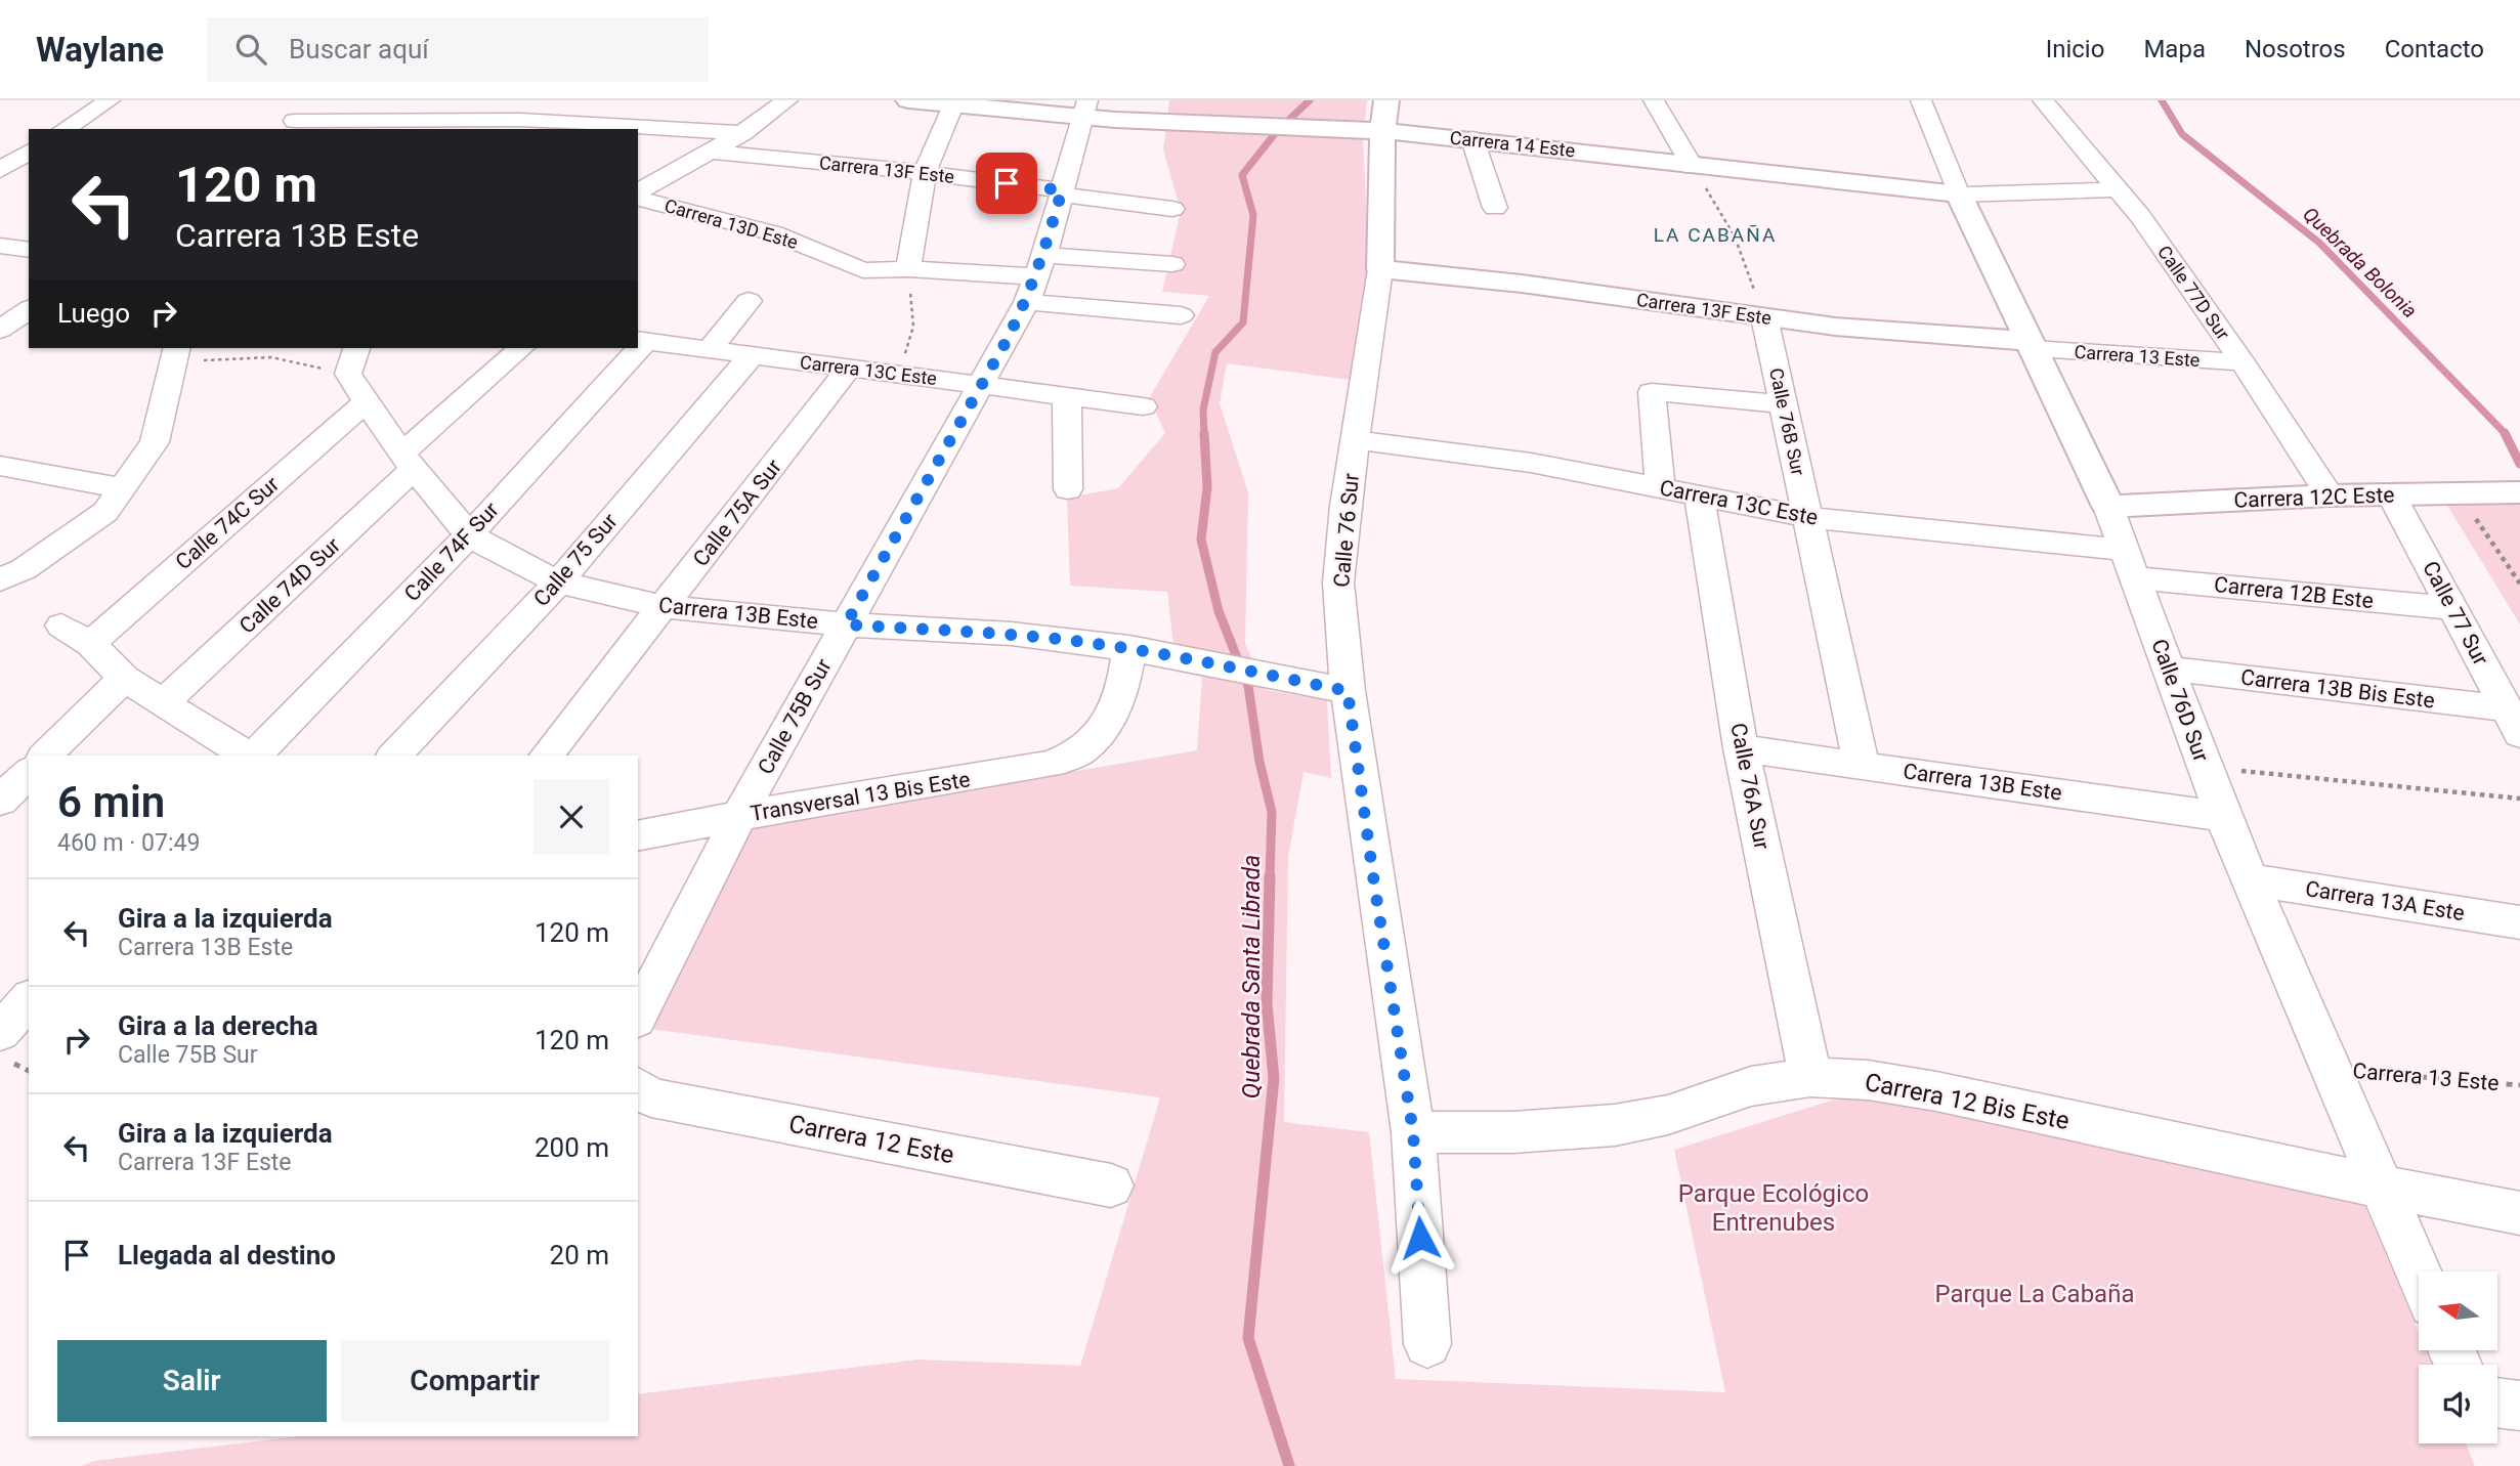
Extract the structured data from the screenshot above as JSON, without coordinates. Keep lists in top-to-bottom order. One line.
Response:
{"streets":{"street":["Carrera 14 Este","Carrera 13F Este","Carrera 13D Este","Calle 77D Sur","Carrera 13 Este","Carrera 13C Este","Calle 76B Sur","Carrera 12C Este","Calle 75A Sur","Calle 74C Sur","Calle 76 Sur","Calle 74F Sur","Calle 75 Sur","Calle 74D Sur","Carrera 12B Este","Carrera 13B Este","Calle 77 Sur","Carrera 13B Bis Este","Calle 76D Sur","Calle 75B Sur","Calle 76A Sur","Transversal 13 Bis Este","Carrera 13A Este","Carrera 12 Bis Este","Carrera 12 Este"]},"crossings":[["Carrera 14 Este","Calle 77D Sur"],["Carrera 14 Este","Calle 76 Sur"],["Carrera 14 Este","Calle 76D Sur"],["Carrera 14 Este","Calle 75B Sur"],["Carrera 13F Este","Carrera 13 Este"],["Carrera 13F Este","Calle 76B Sur"],["Carrera 13F Este","Calle 76 Sur"],["Carrera 13F Este","Calle 76D Sur"],["Carrera 13F Este","Calle 75B Sur"],["Carrera 13D Este","Calle 75B Sur"],["Calle 77D Sur","Carrera 13 Este"],["Calle 77D Sur","Carrera 12C Este"],["Carrera 13 Este","Calle 76D Sur"],["Carrera 13C Este","Calle 76B Sur"],["Carrera 13C Este","Calle 75A Sur"],["Carrera 13C Este","Calle 76 Sur"],["Carrera 13C Este","Calle 75 Sur"],["Carrera 13C Este","Carrera 12B Este"],["Carrera 13C Este","Calle 76D Sur"],["Carrera 13C Este","Calle 75B Sur"],["Carrera 13C Este","Calle 76A Sur"],["Calle 76B Sur","Carrera 13B Este"],["Carrera 12C Este","Calle 77 Sur"],["Carrera 12C Este","Calle 76D Sur"],["Calle 75A Sur","Carrera 13B Este"],["Calle 74C Sur","Carrera 13B Este"],["Calle 76 Sur","Carrera 13B Este"],["Calle 76 Sur","Carrera 12 Bis Este"],["Calle 74F Sur","Carrera 13B Este"],["Calle 75 Sur","Carrera 13B Este"],["Calle 74D Sur","Carrera 13B Este"],["Carrera 12B Este","Calle 77 Sur"],["Carrera 12B Este","Calle 76D Sur"],["Carrera 13B Este","Calle 76D Sur"],["Carrera 13B Este","Calle 75B Sur"],["Carrera 13B Este","Calle 76A Sur"],["Carrera 13B Este","Transversal 13 Bis Este"],["Calle 77 Sur","Carrera 13B Bis Este"],["Carrera 13B Bis Este","Calle 76D Sur"],["Calle 76D Sur","Carrera 13A Este"],["Calle 76D Sur","Carrera 12 Bis Este"],["Calle 75B Sur","Transversal 13 Bis Este"],["Calle 76A Sur","Carrera 12 Bis Este"]],"districts":["LA CABAÑA"],"water":["Quebrada Bolonia","Quebrada Santa Librada"],"parks":["Parque Ecológico Entrenubes","Parque La Cabaña"],"north":"left","page":{"header":"Waylane","search":"Buscar aquí","nav":["Inicio","Mapa","Nosotros","Contacto"],"turn":["120 m","Carrera 13B Este"],"then":"Luego","heading":["6 min","460 m · 07:49"],"list":[{"name":"Gira a la izquierda","note":"Carrera 13B Este","value":"120 m"},{"name":"Gira a la derecha","note":"Calle 75B Sur","value":"120 m"},{"name":"Gira a la izquierda","note":"Carrera 13F Este","value":"200 m"},{"name":"Llegada al destino","value":"20 m"}],"buttons":["Salir","Compartir"]}}
